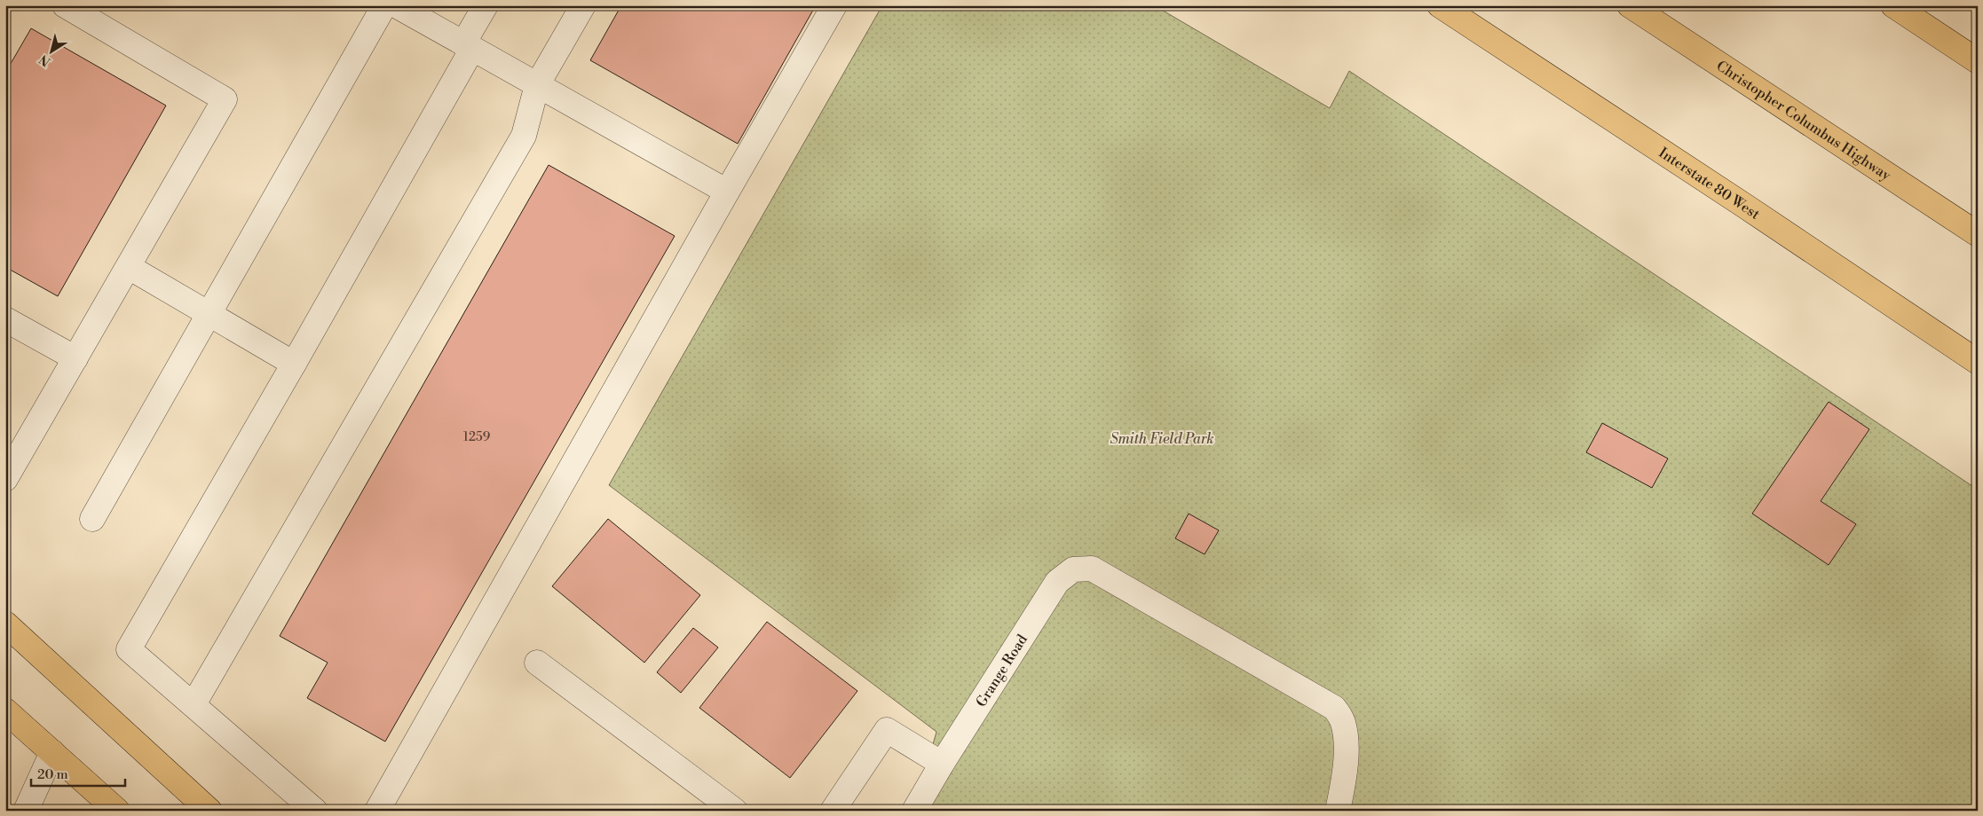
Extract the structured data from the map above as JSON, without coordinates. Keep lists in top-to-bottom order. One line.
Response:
{"streets":{"highway":["Christopher Columbus Highway","Interstate 80 West"],"street":["Grange Road"]},"parks":["Smith Field Park"],"house_numbers":["1259"],"scale_bar":"20 m","north":"bottom left"}
